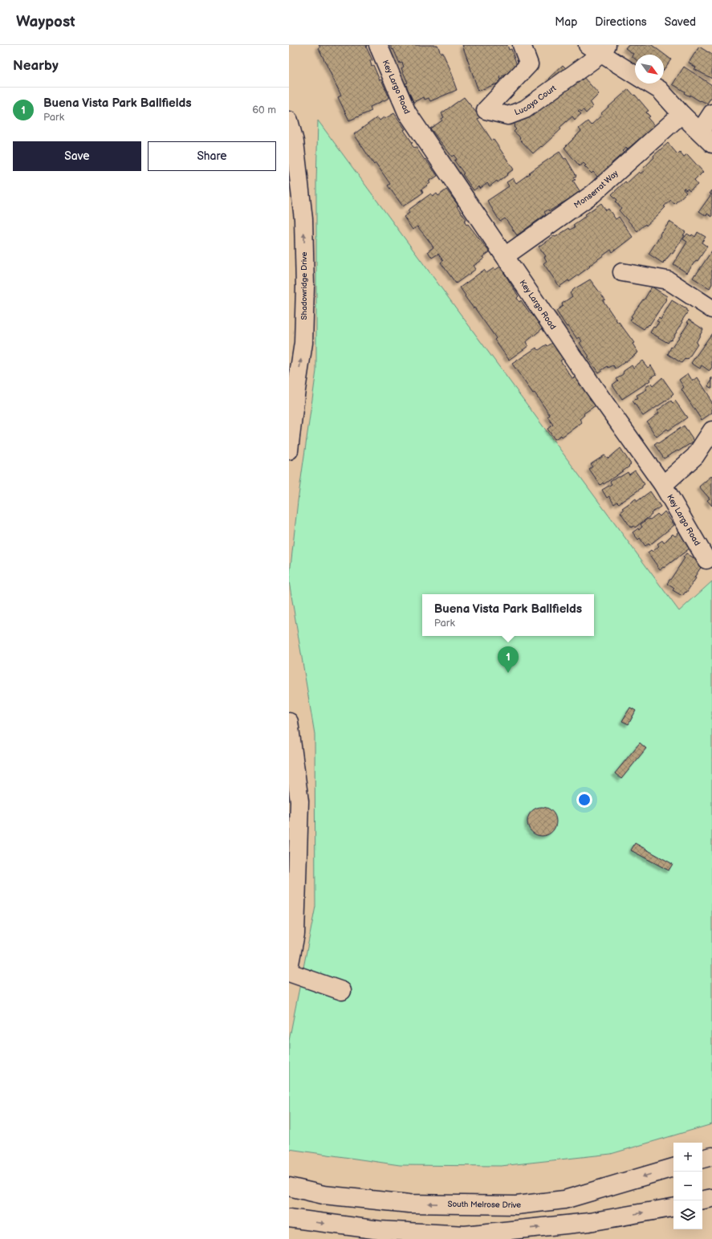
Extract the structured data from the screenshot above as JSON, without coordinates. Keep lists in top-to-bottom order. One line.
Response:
{"streets":{"street":["Key Largo Road","Lucaya Court","Monserrat Way","Shadowridge Drive","South Melrose Drive"]},"crossings":[["Key Largo Road","Monserrat Way"]],"one_way":["Shadowridge Drive"],"north":"bottom right","page":{"header":"Waypost","nav":["Map","Directions","Saved"],"heading":"Nearby","list":[{"mark":"1","name":"Buena Vista Park Ballfields","note":"Park","value":"60 m"}],"buttons":["Save","Share"],"popup":["Buena Vista Park Ballfields","Park"],"pins":"1","map_buttons":["+","−"]}}
